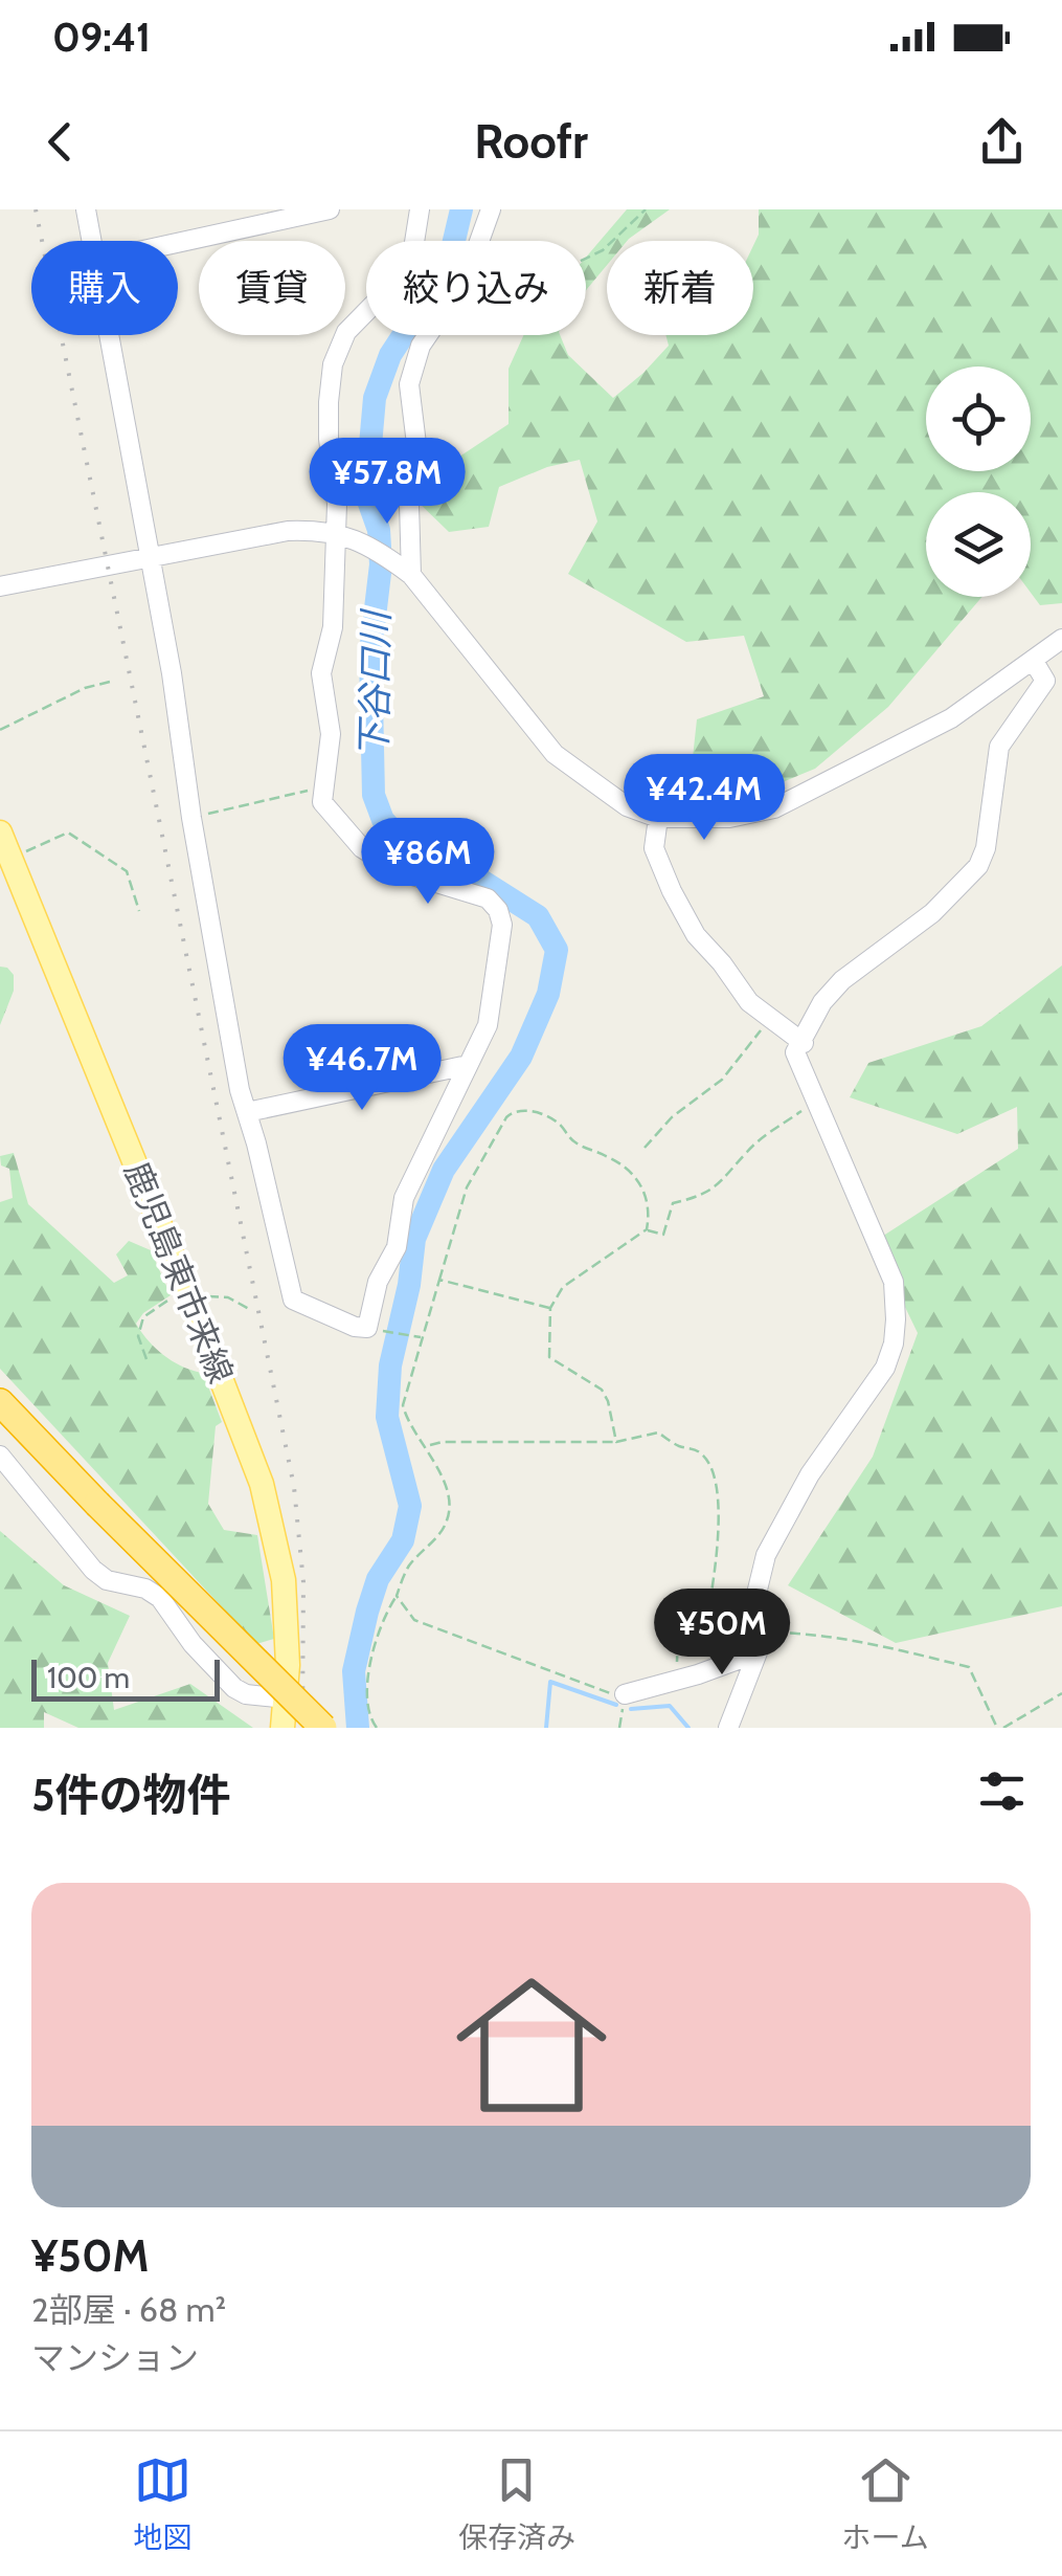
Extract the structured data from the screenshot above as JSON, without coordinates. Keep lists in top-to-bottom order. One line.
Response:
{"streets":{"main road":["鹿児島東市来線"]},"water":["下谷口川"],"scale_bar":"100 m","page":{"status":"09:41","header":"Roofr","chip":["購入","賃貸","絞り込み","新着"],"price":["¥57.8M","¥42.4M","¥86M","¥46.7M","¥50M"],"scale":"100 m","heading":"5件の物件","list":[{"name":"¥50M","note":"2部屋 · 68 m² · マンション"}],"tabs":["地図","保存済み","ホーム"]}}
